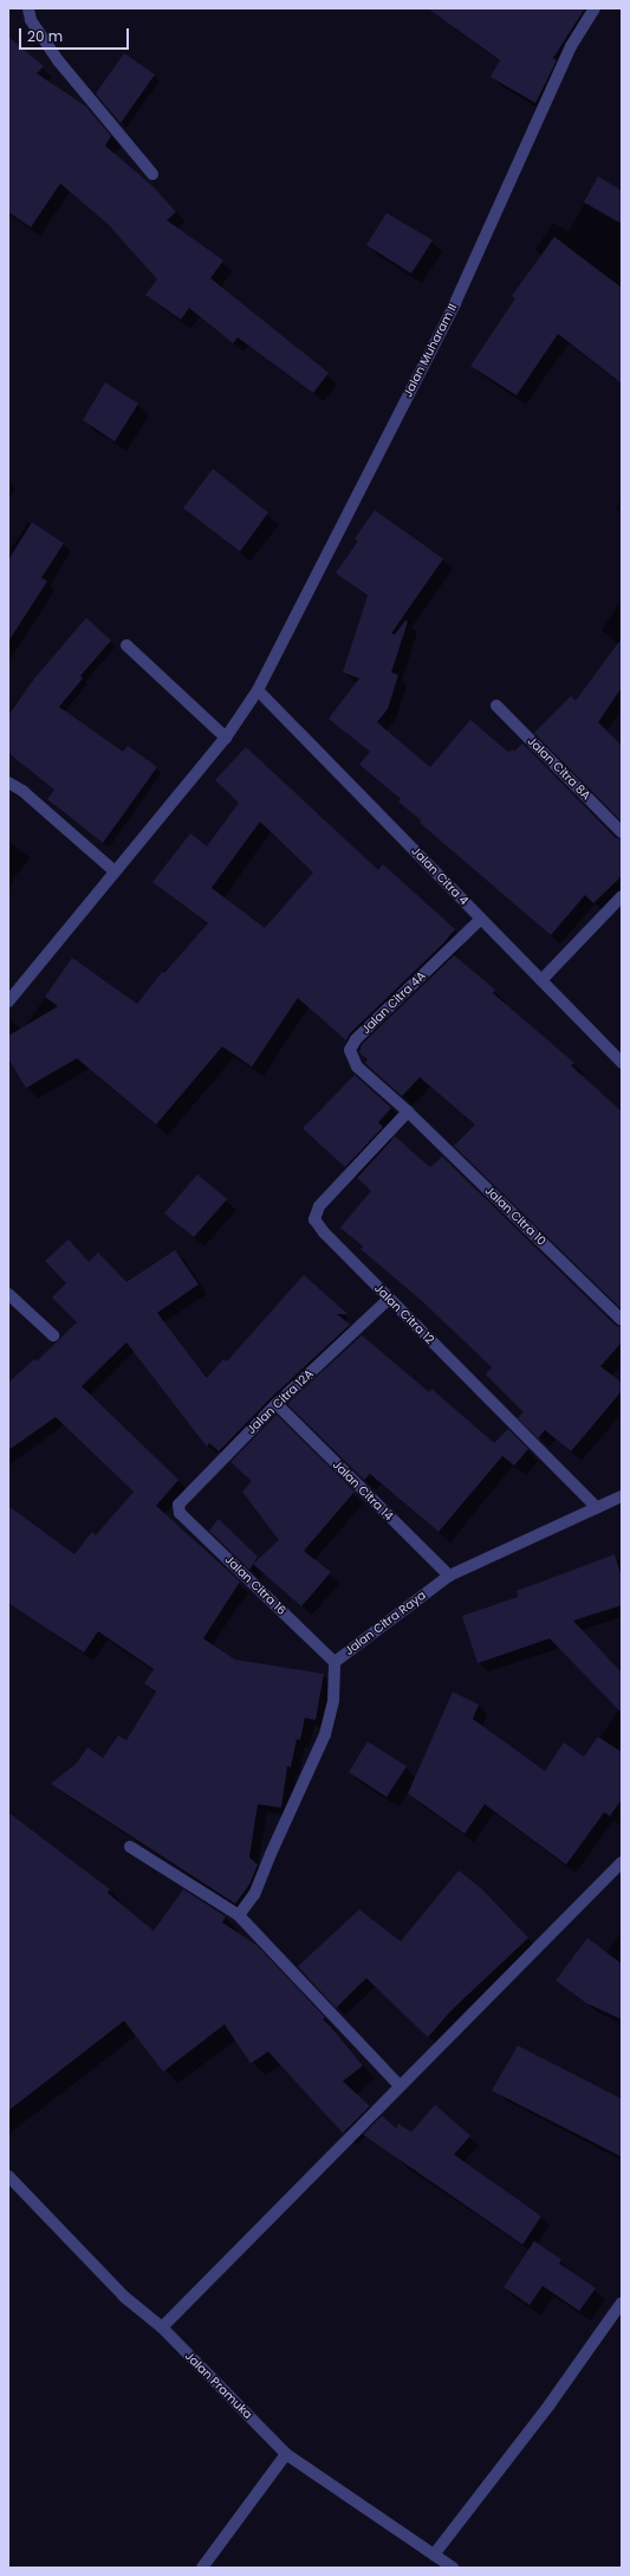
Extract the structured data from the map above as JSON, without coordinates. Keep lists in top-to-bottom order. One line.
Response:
{"streets":{"street":["Jalan Muharam II","Jalan Citra 8A","Jalan Citra 4","Jalan Citra 4A","Jalan Citra 10","Jalan Citra 12","Jalan Citra 12A","Jalan Citra 14","Jalan Citra 16","Jalan Citra Raya","Jalan Pramuka"]},"crossings":[["Jalan Muharam II","Jalan Citra 4"],["Jalan Citra 4","Jalan Citra 4A"],["Jalan Citra 4A","Jalan Citra 10"],["Jalan Citra 4A","Jalan Citra 12"],["Jalan Citra 10","Jalan Citra 12"],["Jalan Citra 12","Jalan Citra 12A"],["Jalan Citra 12","Jalan Citra Raya"],["Jalan Citra 12A","Jalan Citra 14"],["Jalan Citra 12A","Jalan Citra 16"],["Jalan Citra 14","Jalan Citra Raya"],["Jalan Citra 16","Jalan Citra Raya"]],"scale_bar":"20 m"}
